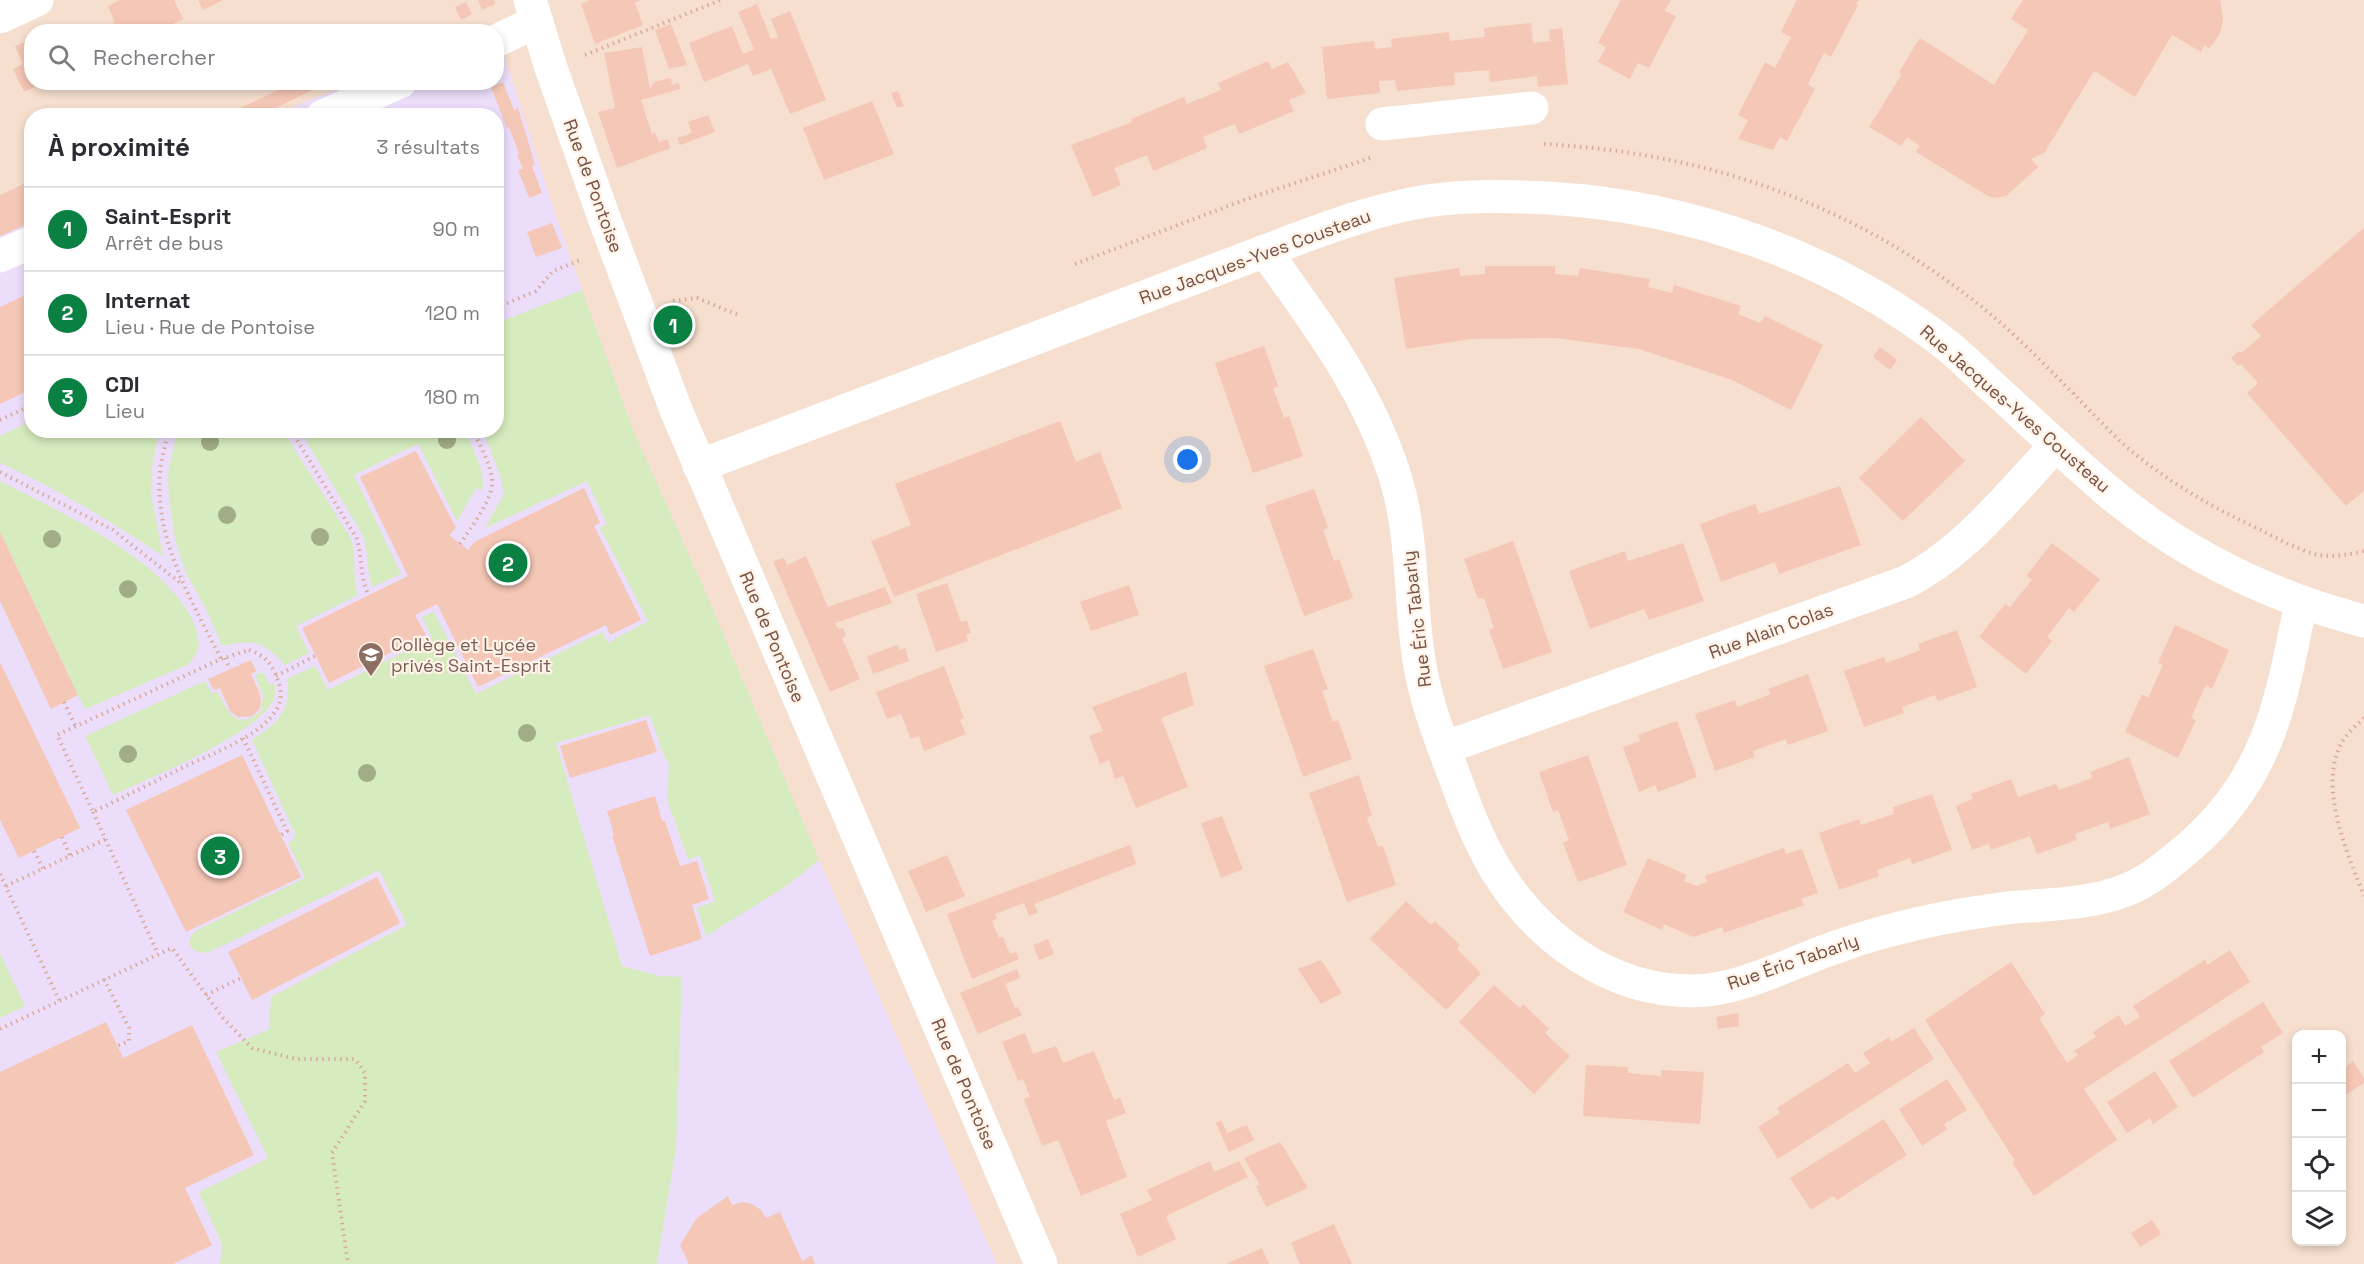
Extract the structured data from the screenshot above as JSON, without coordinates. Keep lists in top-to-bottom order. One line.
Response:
{"streets":{"street":["Rue de Pontoise","Rue Jacques-Yves Cousteau","Rue Éric Tabarly","Rue Alain Colas"]},"crossings":[["Rue de Pontoise","Rue Jacques-Yves Cousteau"],["Rue Jacques-Yves Cousteau","Rue Éric Tabarly"],["Rue Jacques-Yves Cousteau","Rue Alain Colas"],["Rue Éric Tabarly","Rue Alain Colas"]],"places":{"school or university":["Collège et Lycée privés Saint-Esprit"]},"page":{"search":"Rechercher","heading":["À proximité","3 résultats"],"list":[{"mark":"1","name":"Saint-Esprit","note":"Arrêt de bus","value":"90 m"},{"mark":"2","name":"Internat","note":"Lieu · Rue de Pontoise","value":"120 m"},{"mark":"3","name":"CDI","note":"Lieu","value":"180 m"}],"pins":["1","2","3"],"map_buttons":["+","−"]}}
